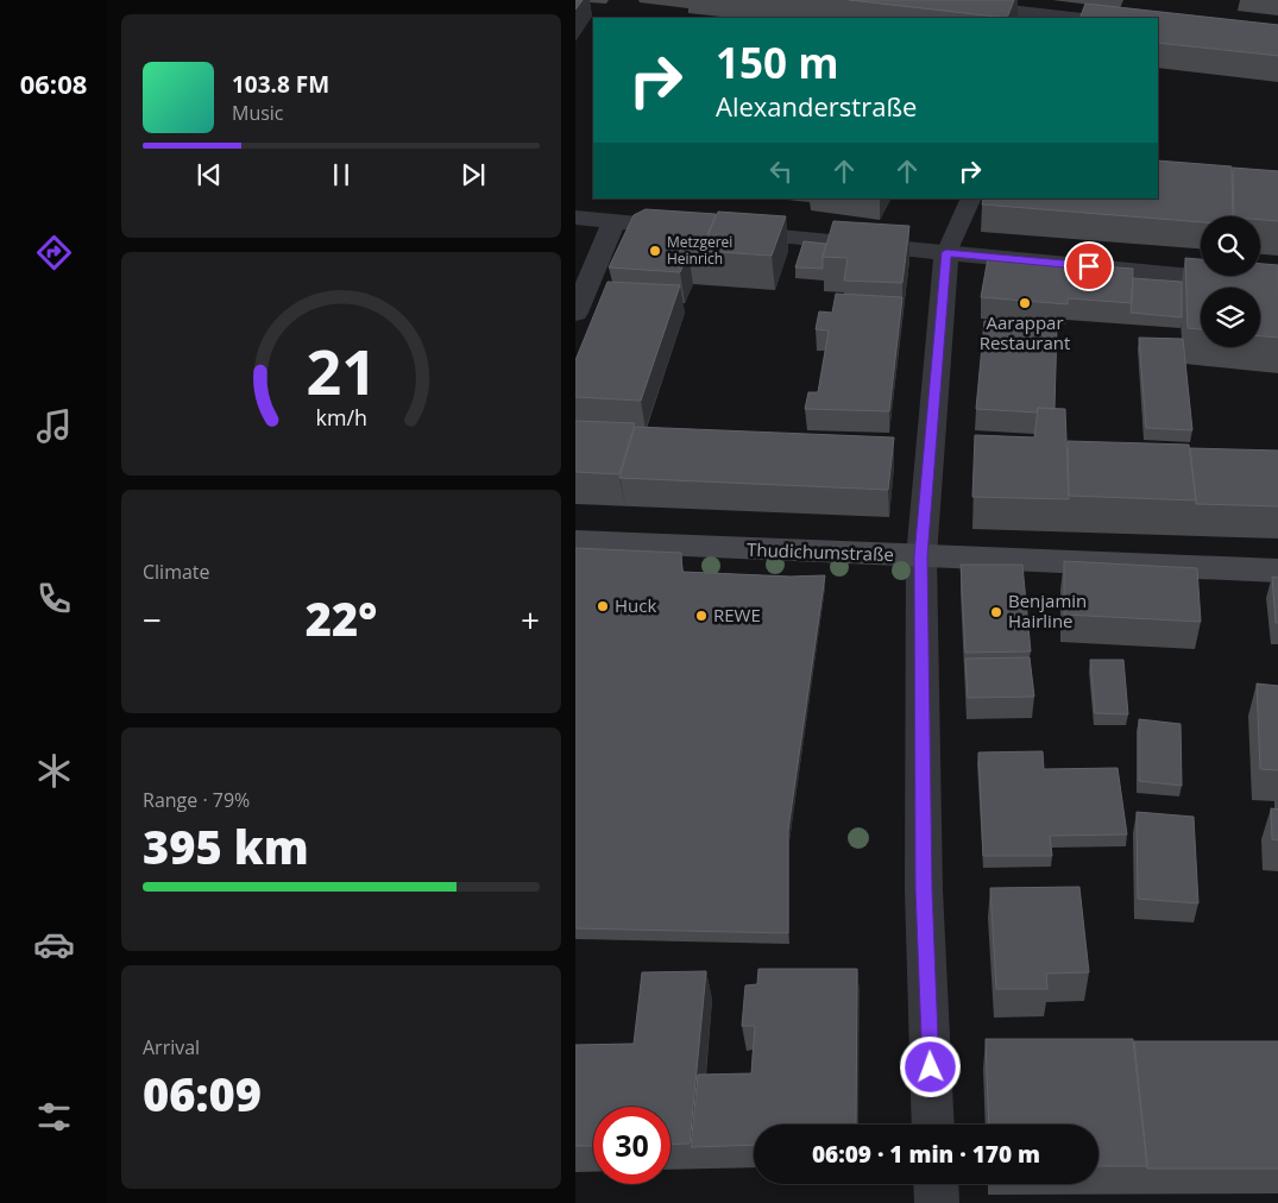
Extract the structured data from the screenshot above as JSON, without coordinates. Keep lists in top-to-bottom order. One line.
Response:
{"streets":{"main road":["Thudichumstraße"]},"places":["Metzgerei Heinrich","Aarappar Restaurant","Huck","Benjamin Hairline","REWE"],"page":{"tabs":"06:08","turn":["150 m","Alexanderstraße"],"song":["103.8 FM","Music"],"tile":["Climate",["Range · 79%","395 km"],["Arrival","06:09"]],"heat":["−","22°","+"],"limit":"30","trip":"06:09 · 1 min · 170 m","gauge":["21","km/h"]}}
